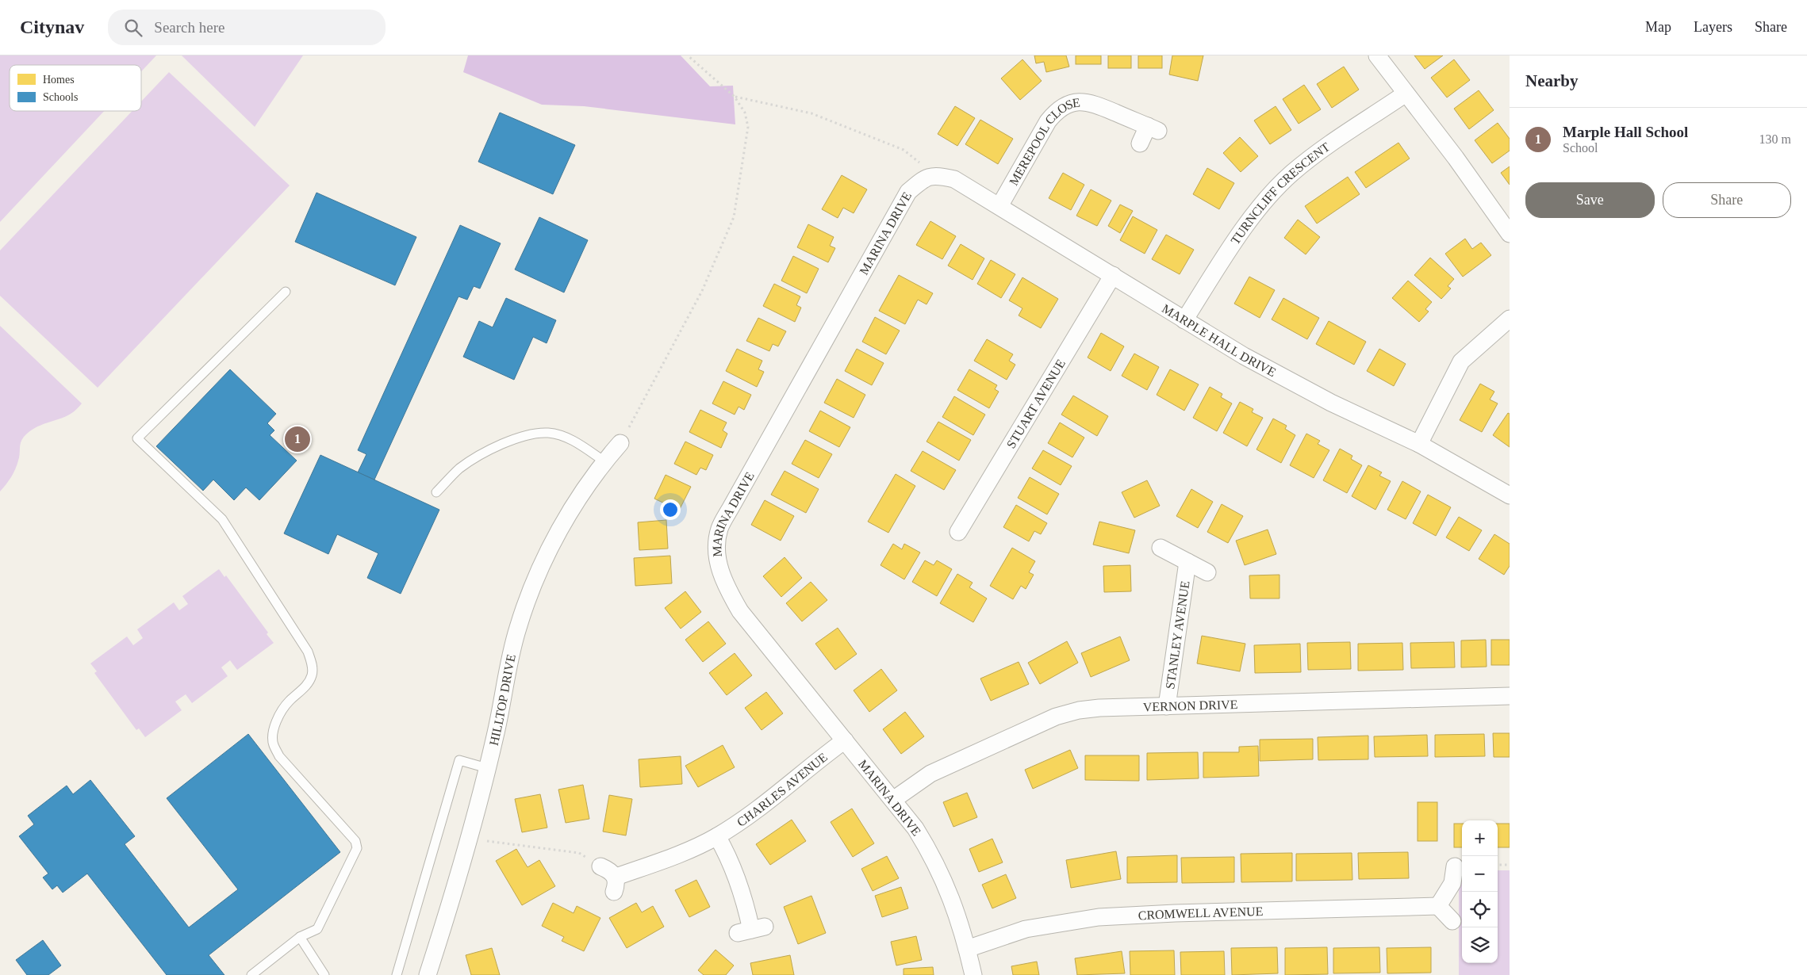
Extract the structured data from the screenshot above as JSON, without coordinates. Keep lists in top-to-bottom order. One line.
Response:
{"streets":{"street":["MEREPOOL CLOSE","TURNCLIFF CRESCENT","MARINA DRIVE","MARPLE HALL DRIVE","STUART AVENUE","STANLEY AVENUE","HILLTOP DRIVE","VERNON DRIVE","CHARLES AVENUE","CROMWELL AVENUE"]},"crossings":[["MEREPOOL CLOSE","MARPLE HALL DRIVE"],["TURNCLIFF CRESCENT","MARPLE HALL DRIVE"],["MARINA DRIVE","MARPLE HALL DRIVE"],["MARINA DRIVE","VERNON DRIVE"],["MARINA DRIVE","CHARLES AVENUE"],["MARINA DRIVE","CROMWELL AVENUE"],["MARPLE HALL DRIVE","STUART AVENUE"],["STANLEY AVENUE","VERNON DRIVE"]],"legend":["Homes","Schools"],"page":{"header":"Citynav","search":"Search here","nav":["Map","Layers","Share"],"heading":"Nearby","list":[{"mark":"1","name":"Marple Hall School","note":"School","value":"130 m"}],"buttons":["Save","Share"],"pins":"1","map_buttons":["+","−"]}}
